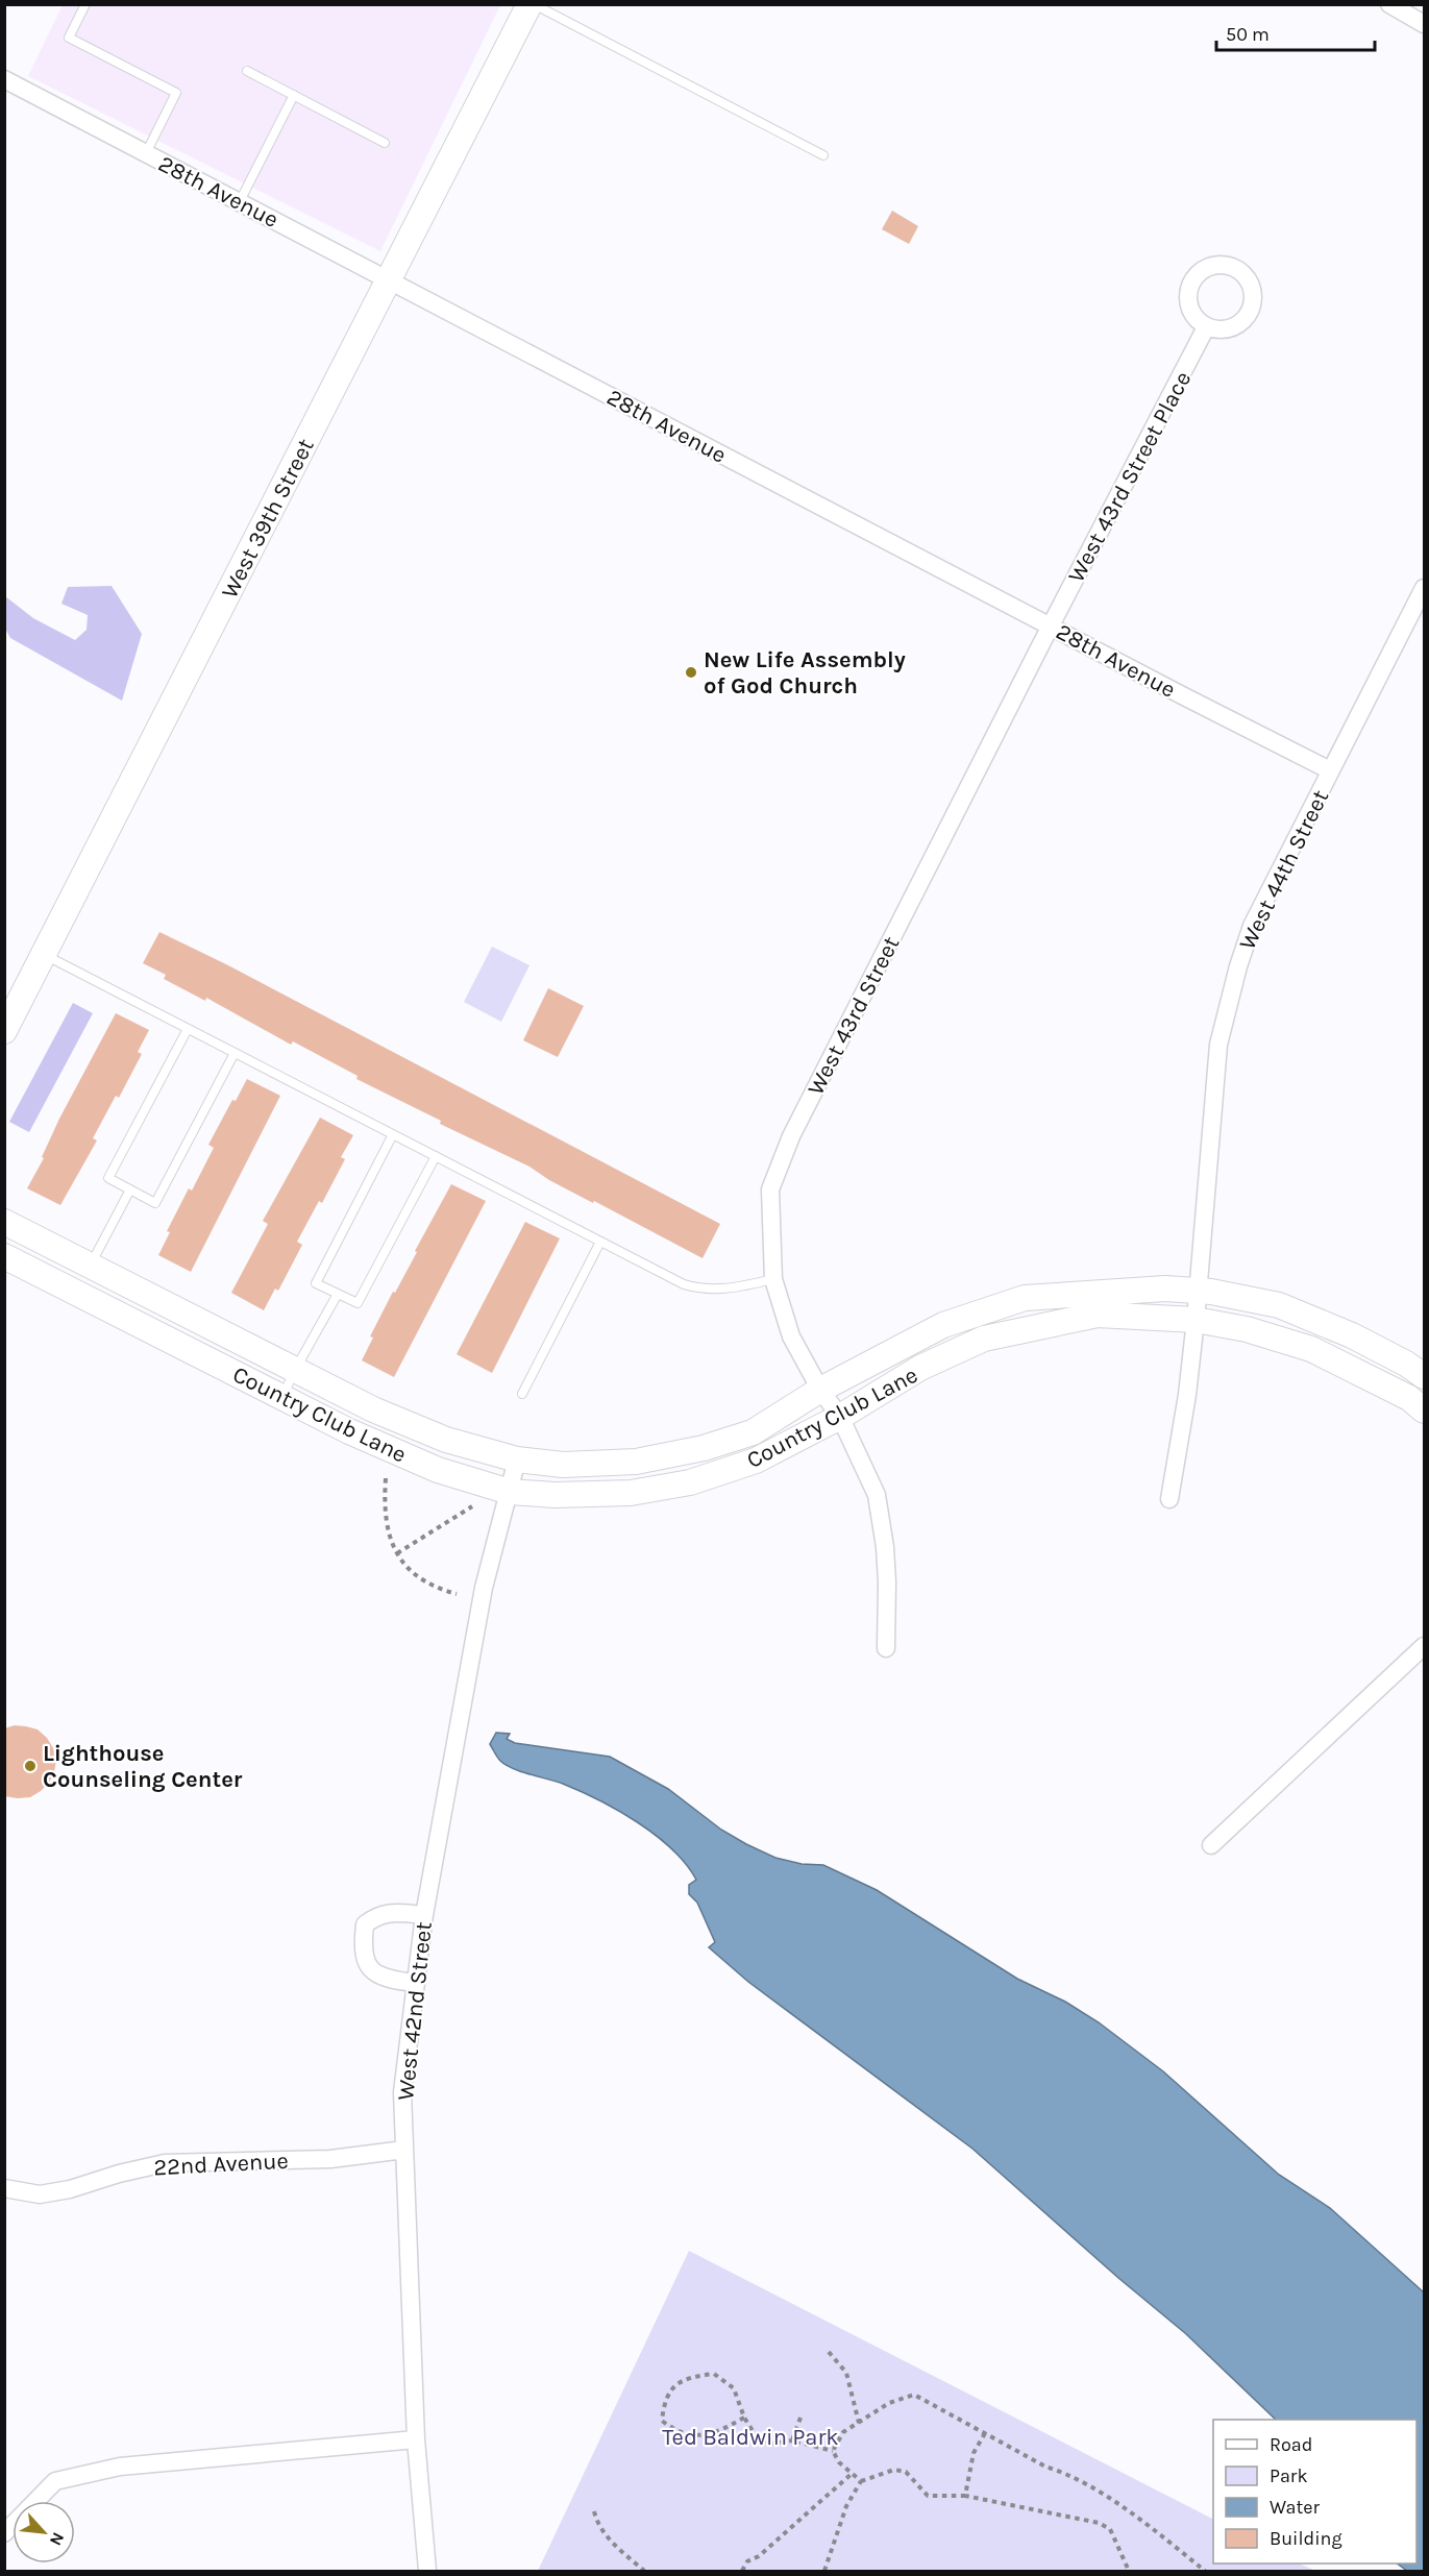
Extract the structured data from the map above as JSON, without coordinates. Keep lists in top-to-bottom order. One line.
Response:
{"streets":{"street":["28th Avenue","West 43rd Street Place","West 39th Street","West 44th Street","West 43rd Street","Country Club Lane","West 42nd Street","22nd Avenue"]},"crossings":[["28th Avenue","West 43rd Street Place"],["28th Avenue","West 39th Street"],["28th Avenue","West 44th Street"],["28th Avenue","West 43rd Street"],["West 43rd Street Place","West 43rd Street"],["West 44th Street","Country Club Lane"],["West 43rd Street","Country Club Lane"],["Country Club Lane","West 42nd Street"],["West 42nd Street","22nd Avenue"]],"parks":["Ted Baldwin Park"],"places":["New Life Assembly of God Church","Lighthouse Counseling Center"],"legend":["Road","Park","Water","Building"],"scale_bar":"50 m","north":"bottom right"}
